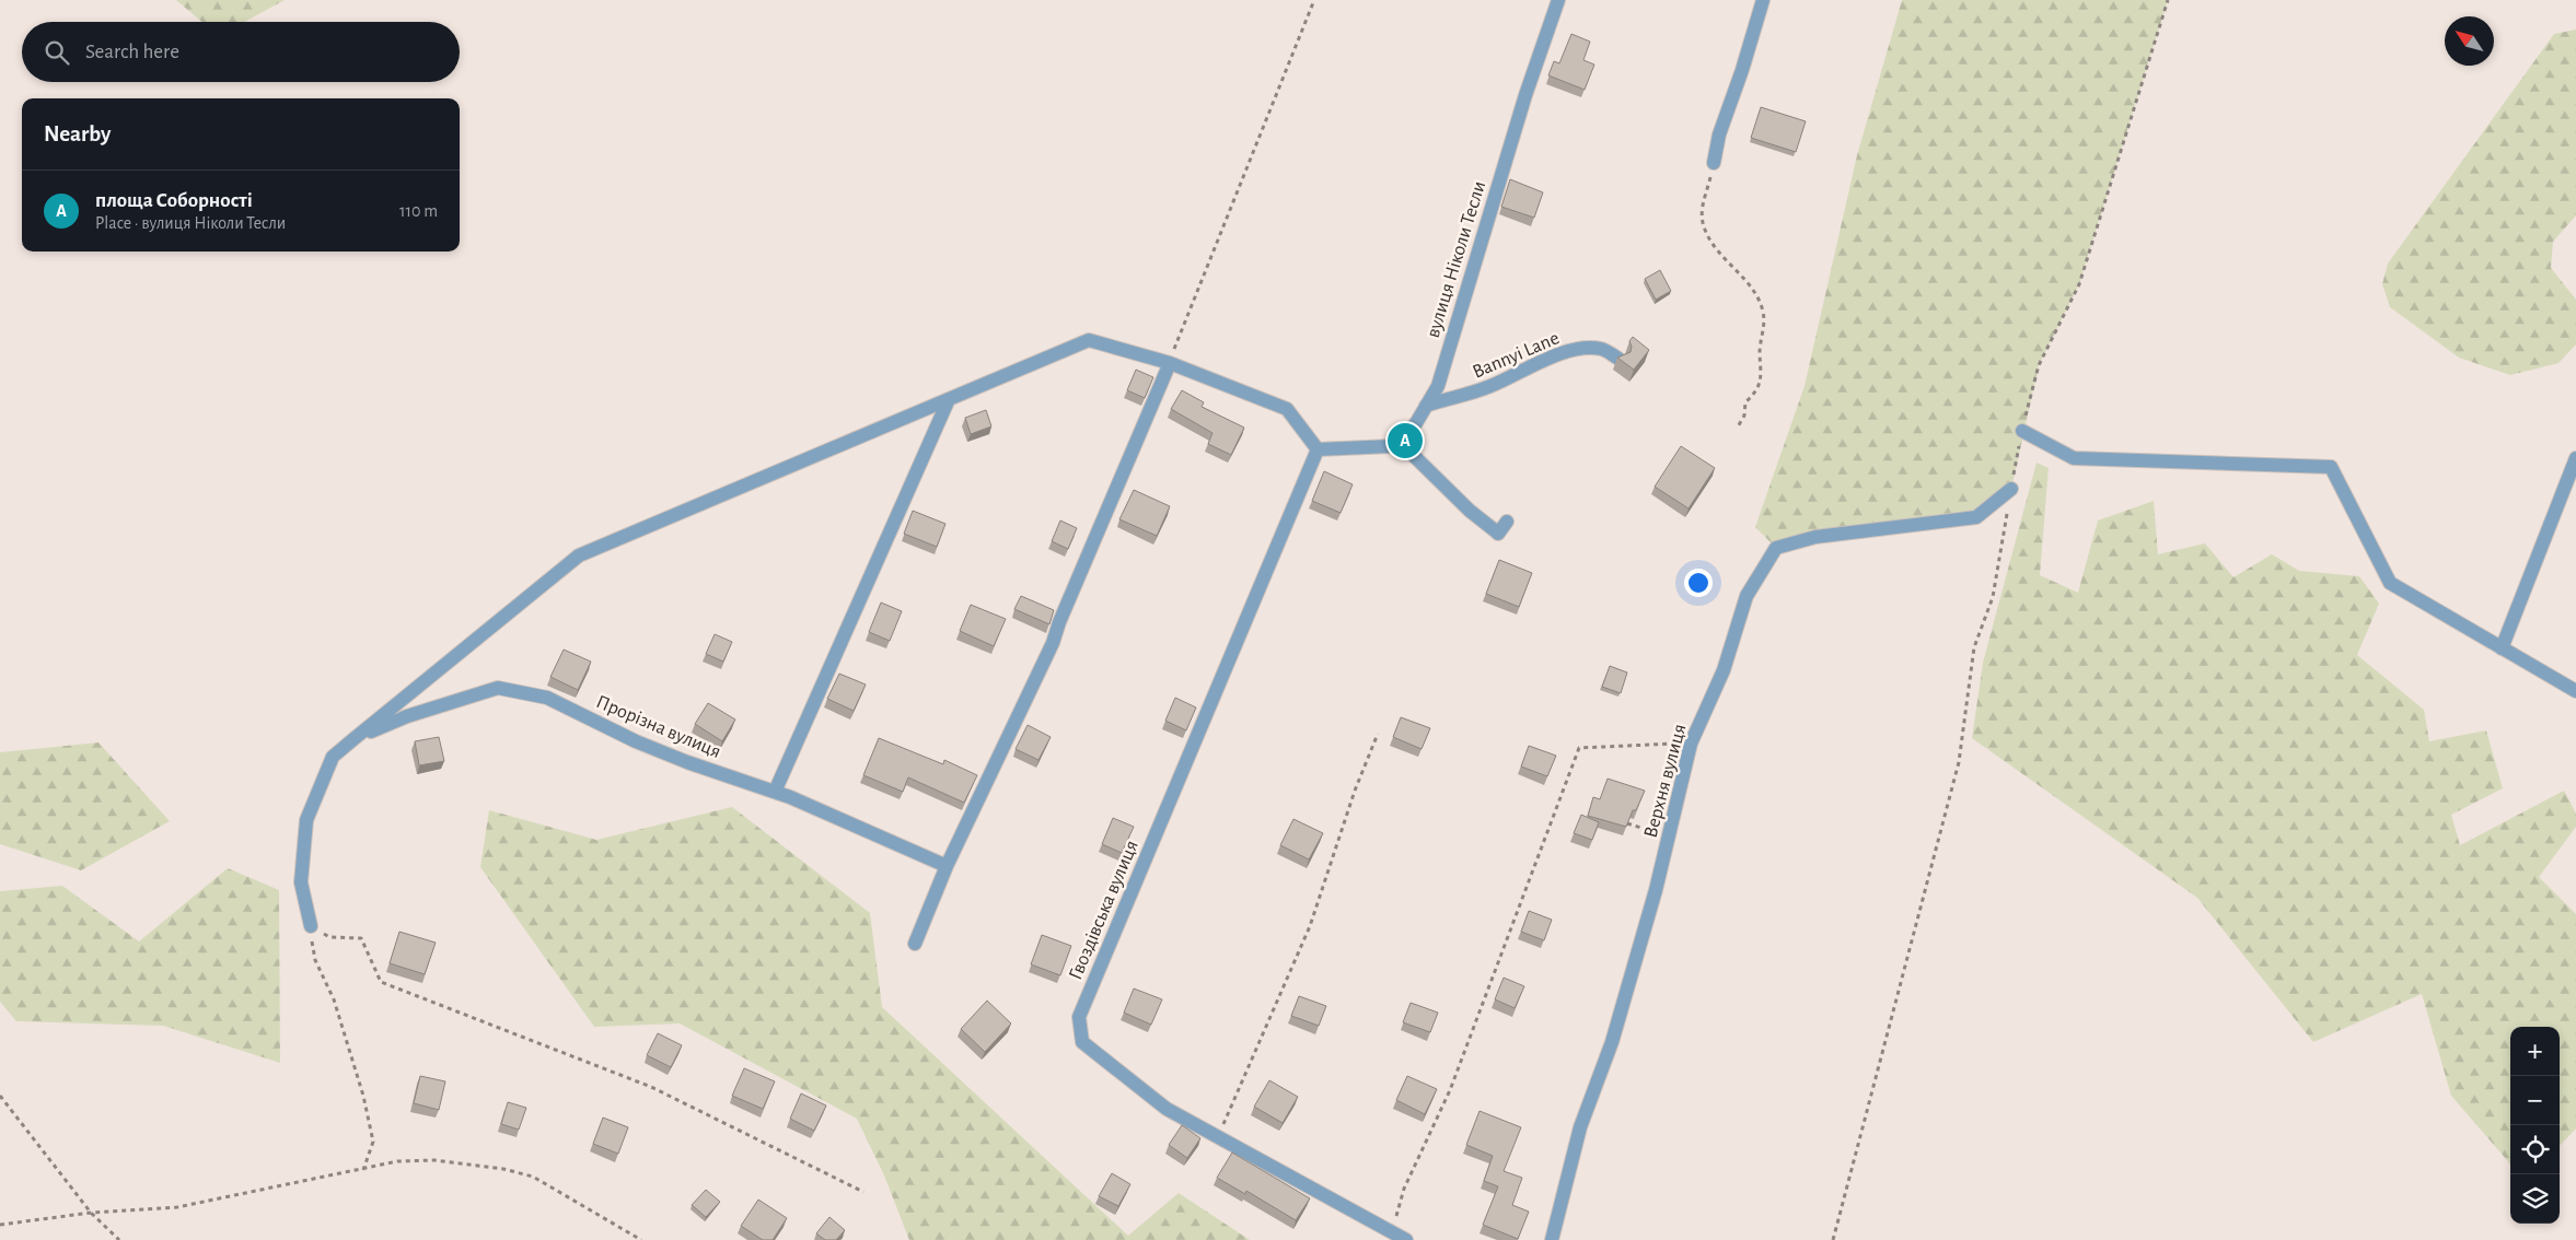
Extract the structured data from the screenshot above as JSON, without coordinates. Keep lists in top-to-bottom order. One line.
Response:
{"streets":{"street":["вулиця Ніколи Тесли","Bannyi Lane","Прорізна вулиця","Верхня вулиця","Гвоздівська вулиця"]},"crossings":[["вулиця Ніколи Тесли","Bannyi Lane"]],"north":"top left","page":{"search":"Search here","heading":"Nearby","list":[{"mark":"A","name":"площа Соборності","note":"Place · вулиця Ніколи Тесли","value":"110 m"}],"pins":"A","map_buttons":["+","−"]}}
